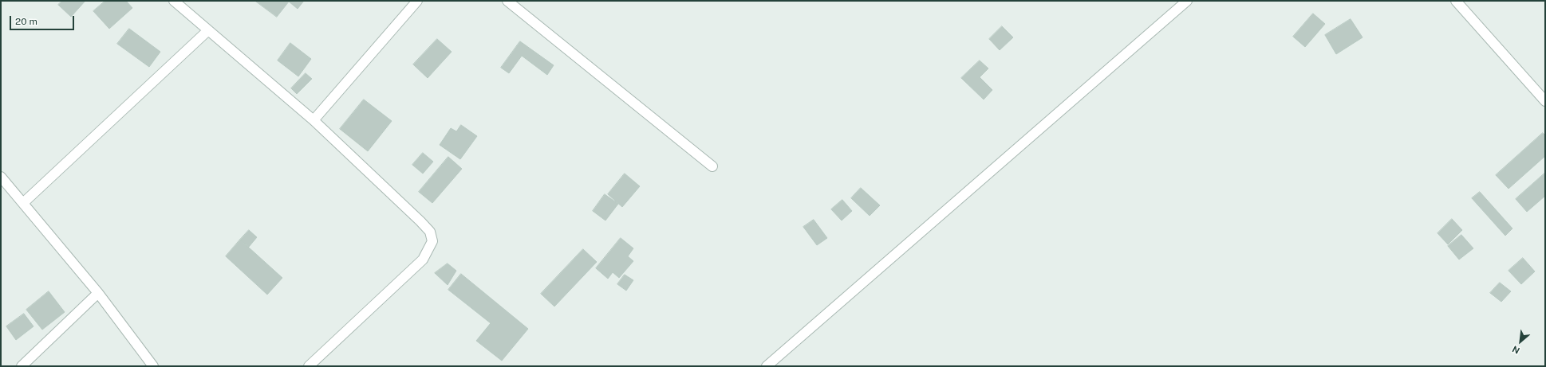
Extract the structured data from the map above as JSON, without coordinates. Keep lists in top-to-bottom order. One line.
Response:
{"scale_bar":"20 m","north":"bottom left"}
